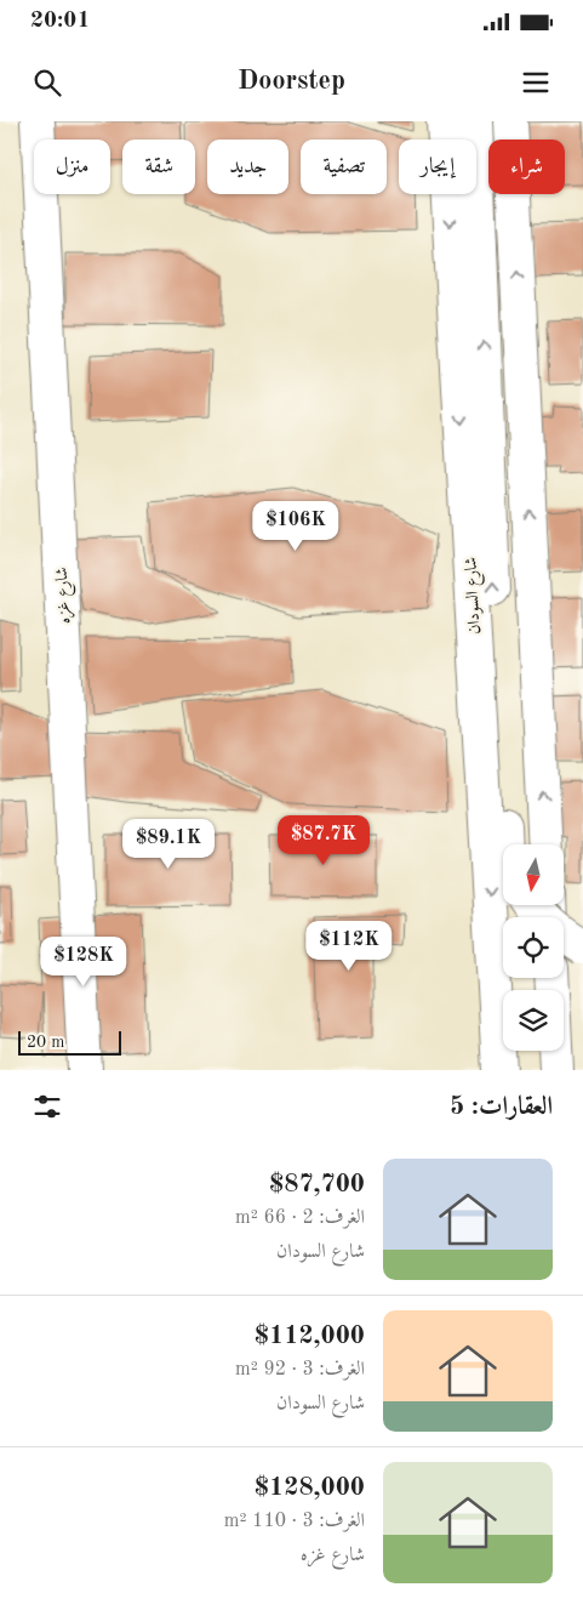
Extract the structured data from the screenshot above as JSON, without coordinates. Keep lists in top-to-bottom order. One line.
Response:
{"streets":{"main road":["شارع غزه","شارع السودان"]},"scale_bar":"20 m","north":"bottom","page":{"status":"20:01","header":"Doorstep","chip":["شراء","إيجار","تصفية","جديد","شقة","منزل"],"price":["$106K","$87.7K","$89.1K","$112K","$128K"],"scale":"20 m","heading":"العقارات: 5","list":[{"name":"$87,700","note":"الغرف: 2 · 66 m² · شارع السودان"},{"name":"$112,000","note":"الغرف: 3 · 92 m² · شارع السودان"},{"name":"$128,000","note":"الغرف: 3 · 110 m² · شارع غزه"}]}}
